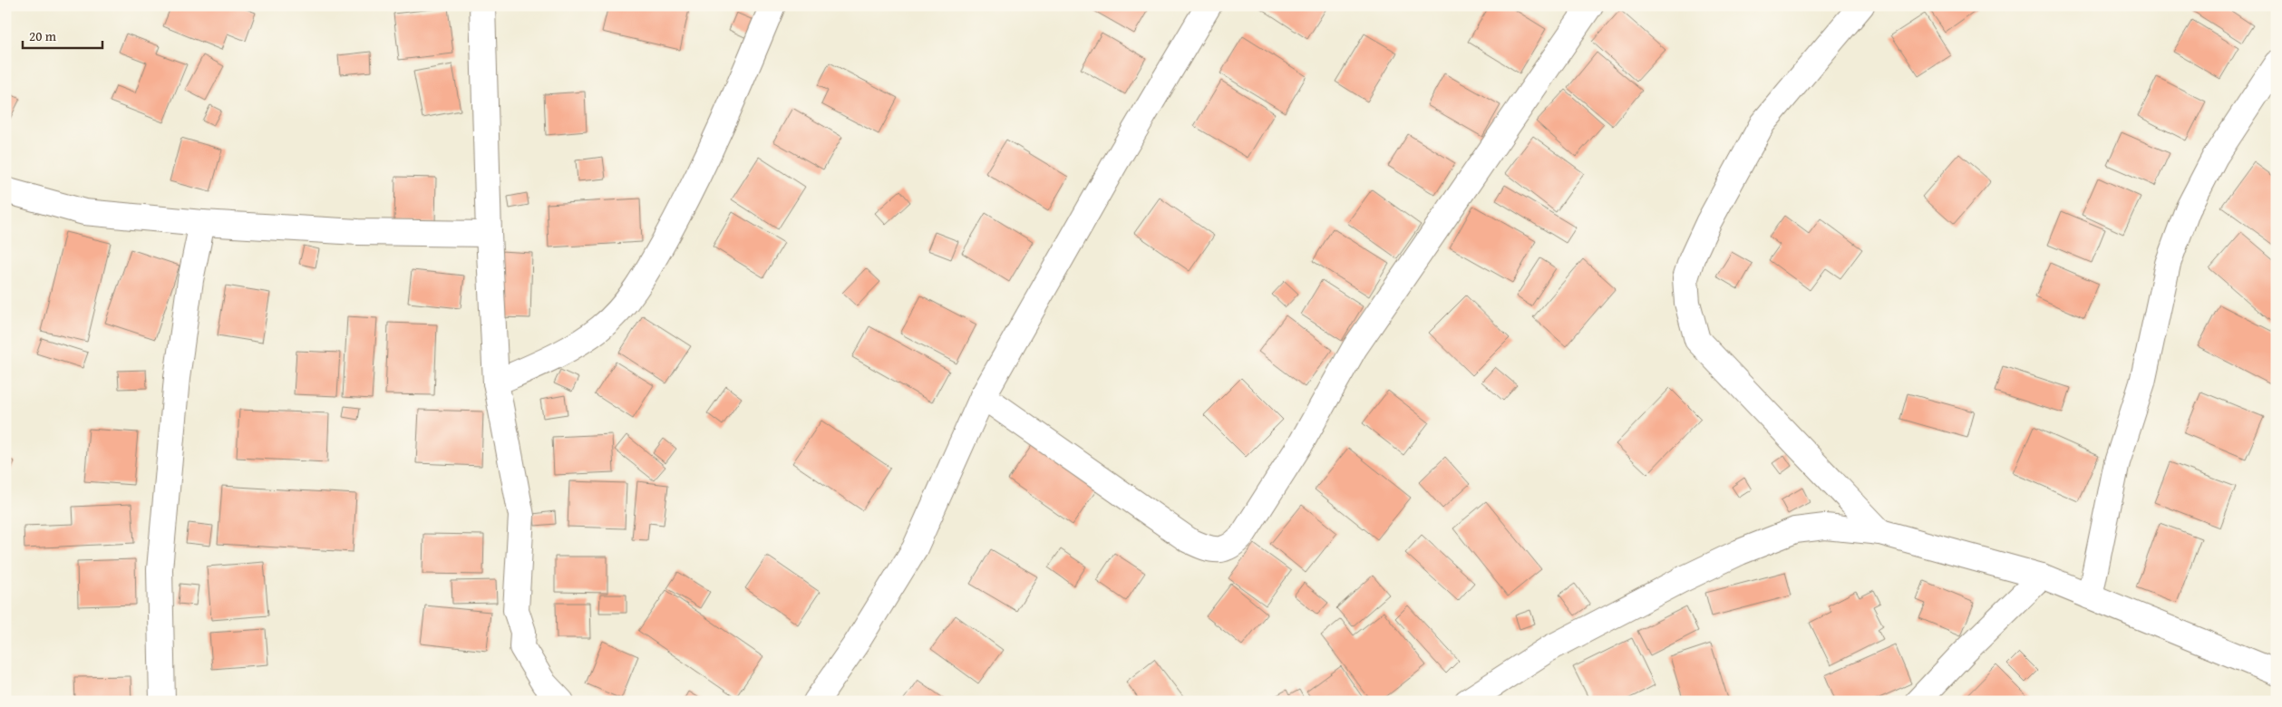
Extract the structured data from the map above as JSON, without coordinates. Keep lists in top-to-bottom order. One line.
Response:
{"scale_bar":"20 m"}
